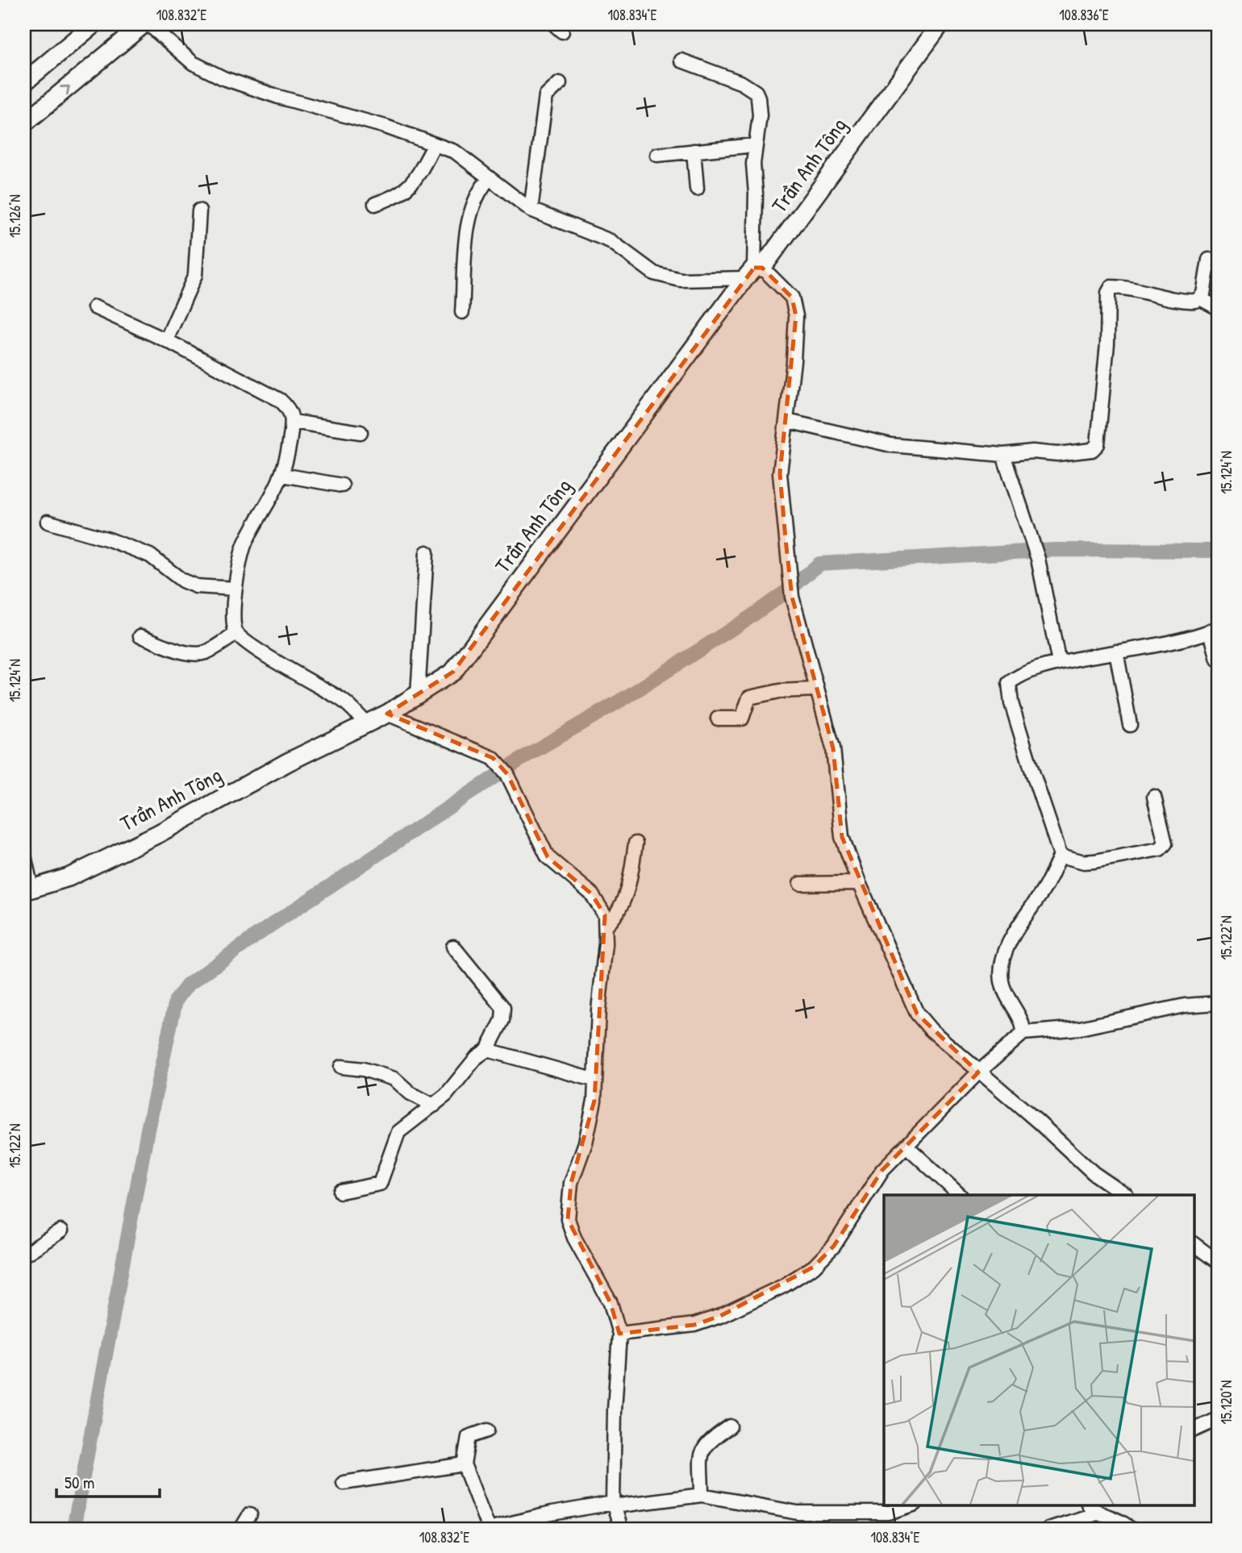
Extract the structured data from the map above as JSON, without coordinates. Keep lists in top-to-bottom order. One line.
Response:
{"streets":{"street":["Trần Anh Tông"]},"scale_bar":"50 m","coordinates":["108.832°E","108.834°E","108.836°E","15.126°N","15.124°N","15.122°N","15.120°N"]}
